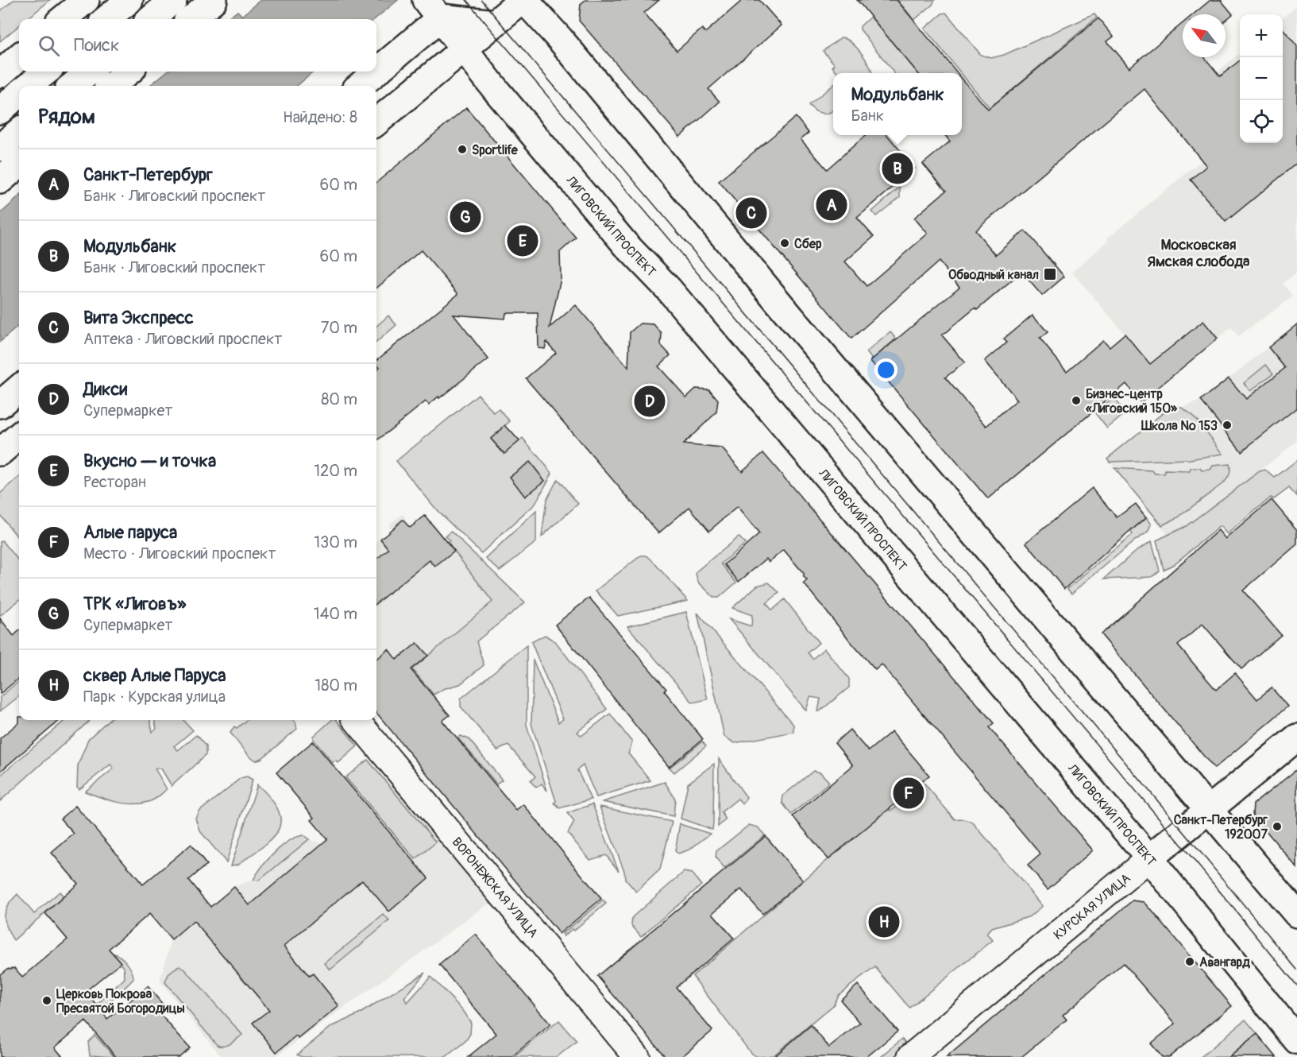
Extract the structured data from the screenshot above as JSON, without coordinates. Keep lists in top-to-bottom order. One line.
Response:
{"streets":{"main road":["ЛИГОВСКИЙ ПРОСПЕКТ","КУРСКАЯ УЛИЦА"],"street":["ВОРОНЕЖСКАЯ УЛИЦА"]},"crossings":[["ЛИГОВСКИЙ ПРОСПЕКТ","КУРСКАЯ УЛИЦА"]],"districts":["Московская Ямская слобода"],"places":{"other":["Sportlife","Сбер","Бизнес-центр «Лиговский 150»","Школа № 153","Санкт-Петербург 192007","Авангард","Церковь Покрова Пресвятой Богородицы"],"transit":["Обводный канал"]},"north":"top left","page":{"map_buttons":["+","−"],"search":"Поиск","popup":["Модульбанк","Банк"],"heading":["Рядом","Найдено: 8"],"list":[{"mark":"A","name":"Санкт-Петербург","note":"Банк · Лиговский проспект","value":"60 m"},{"mark":"B","name":"Модульбанк","note":"Банк · Лиговский проспект","value":"60 m"},{"mark":"C","name":"Вита Экспресс","note":"Аптека · Лиговский проспект","value":"70 m"},{"mark":"D","name":"Дикси","note":"Супермаркет","value":"80 m"},{"mark":"E","name":"Вкусно — и точка","note":"Ресторан","value":"120 m"},{"mark":"F","name":"Алые паруса","note":"Место · Лиговский проспект","value":"130 m"},{"mark":"G","name":"ТРК «Лиговъ»","note":"Супермаркет","value":"140 m"},{"mark":"H","name":"сквер Алые Паруса","note":"Парк · Курская улица","value":"180 m"}],"pins":["B","A","C","G","E","D","F","H"]}}
